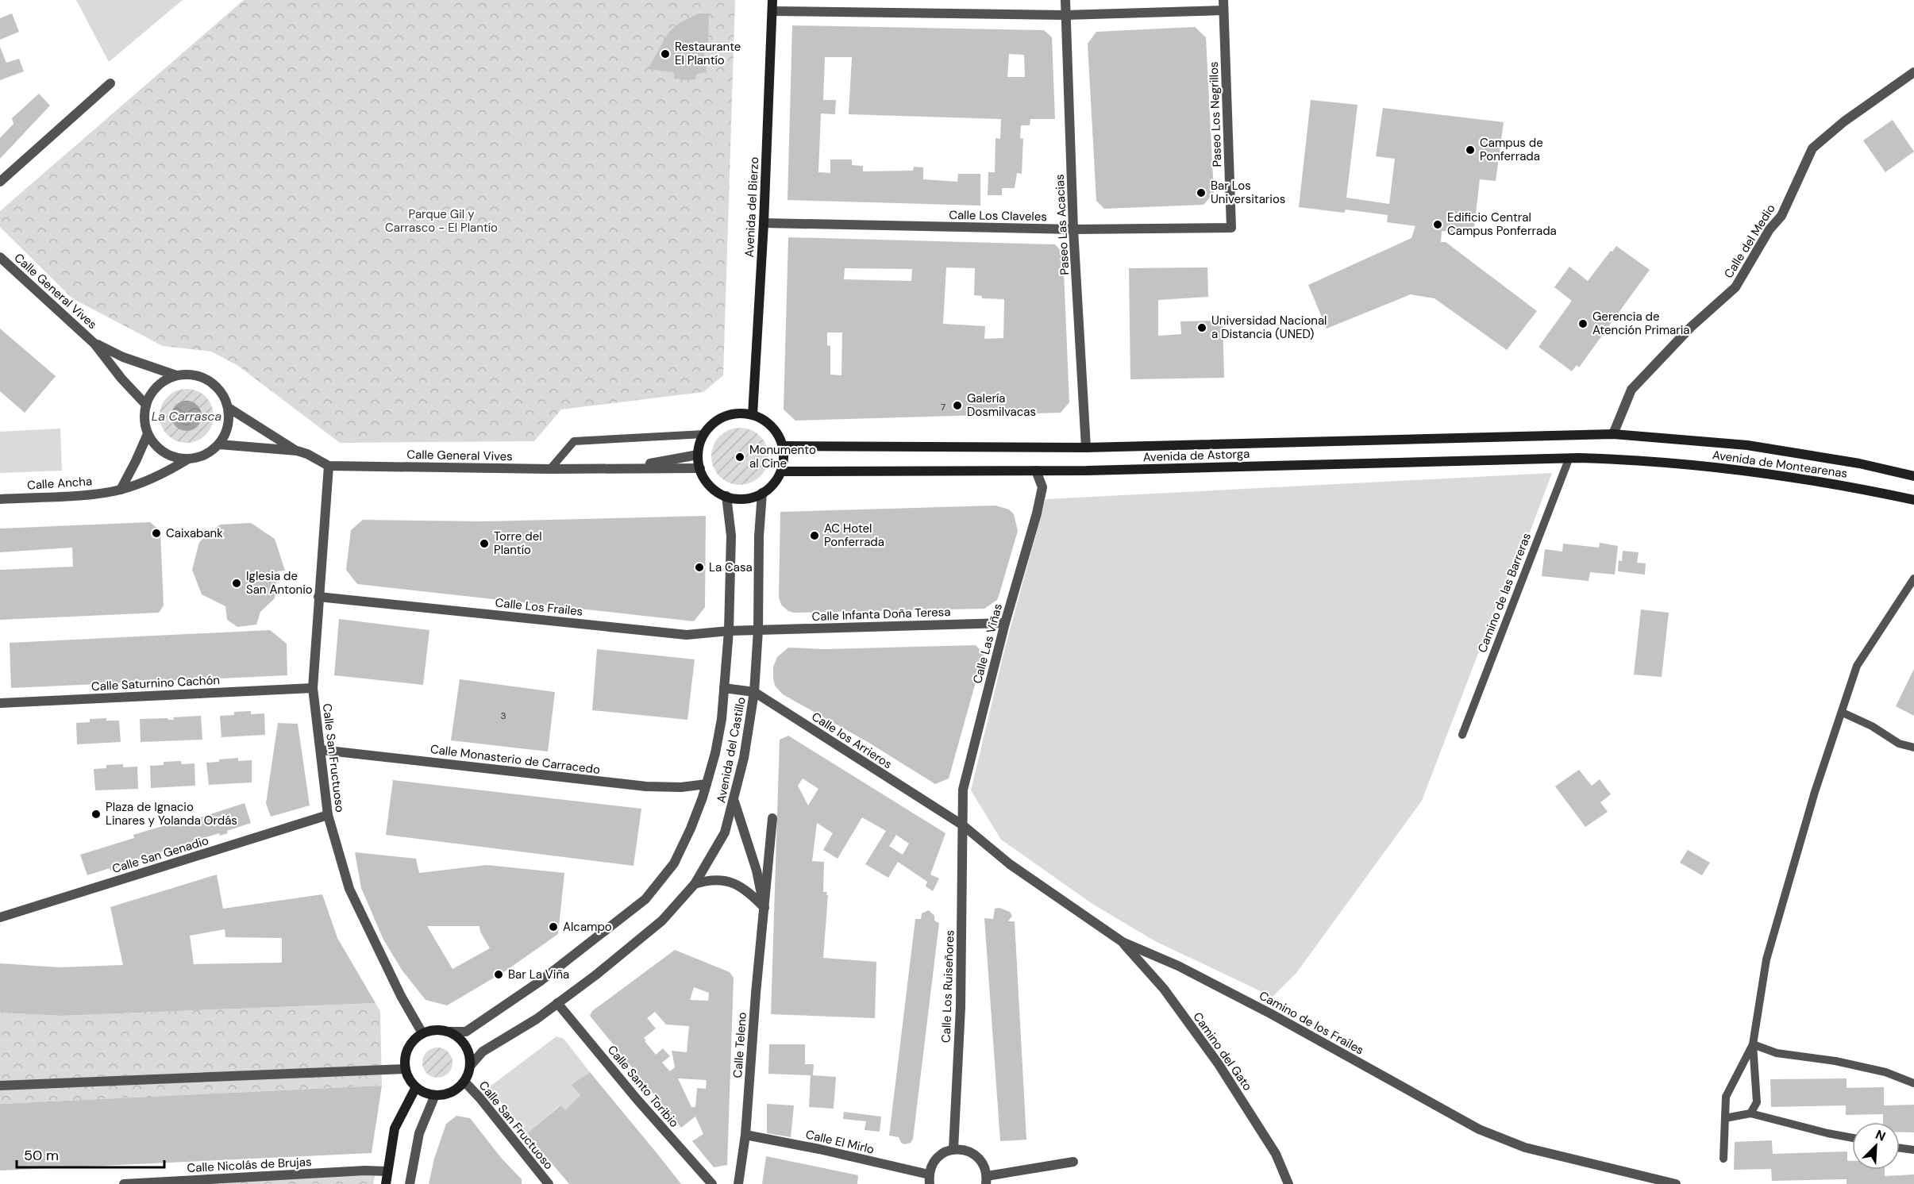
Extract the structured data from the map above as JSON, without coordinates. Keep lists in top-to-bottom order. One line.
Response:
{"streets":{"main road":["Avenida del Bierzo","Avenida de Astorga","Avenida de Montearenas"],"street":["Paseo Los Negrillos","Calle Los Claveles","Paseo Las Acacias","Calle del Medio","Calle General Vives","Calle Ancha","Calle Los Frailes","Calle Infanta Doña Teresa","Calle Las Viñas","Calle Saturnino Cachón","Calle los Arrieros","Avenida del Castillo","Calle San Fructuoso","Calle Monasterio de Carracedo","Calle San Genadio","Calle Los Ruiseñores","Camino de los Frailes","Calle Teleno","Camino del Gato","Calle Santo Toribio","Calle El Mirlo","Calle Nicolás de Brujas"],"lane":["Camino de las Barreras"]},"crossings":[["Paseo Los Negrillos","Calle Los Claveles"],["Avenida del Bierzo","Calle Los Claveles"],["Avenida del Bierzo","Calle General Vives"],["Avenida del Bierzo","Avenida de Astorga"],["Avenida del Bierzo","Avenida del Castillo"],["Calle Los Claveles","Paseo Las Acacias"],["Paseo Las Acacias","Avenida de Astorga"],["Calle del Medio","Avenida de Astorga"],["Calle del Medio","Avenida de Montearenas"],["Calle General Vives","Avenida de Astorga"],["Calle General Vives","Calle Ancha"],["Calle General Vives","Avenida del Castillo"],["Calle General Vives","Calle San Fructuoso"],["Avenida de Astorga","Avenida de Montearenas"],["Avenida de Astorga","Camino de las Barreras"],["Avenida de Astorga","Calle Las Viñas"],["Avenida de Astorga","Avenida del Castillo"],["Calle Los Frailes","Calle Infanta Doña Teresa"],["Calle Los Frailes","Avenida del Castillo"],["Calle Los Frailes","Calle San Fructuoso"],["Calle Infanta Doña Teresa","Calle Las Viñas"],["Calle Infanta Doña Teresa","Avenida del Castillo"],["Calle Las Viñas","Calle los Arrieros"],["Calle Las Viñas","Calle Los Ruiseñores"],["Calle Las Viñas","Camino de los Frailes"],["Calle Saturnino Cachón","Calle San Fructuoso"],["Calle los Arrieros","Avenida del Castillo"],["Calle los Arrieros","Calle Los Ruiseñores"],["Calle los Arrieros","Camino de los Frailes"],["Avenida del Castillo","Calle San Fructuoso"],["Avenida del Castillo","Calle Monasterio de Carracedo"],["Avenida del Castillo","Calle Teleno"],["Avenida del Castillo","Calle Santo Toribio"],["Calle San Fructuoso","Calle Monasterio de Carracedo"],["Calle San Fructuoso","Calle San Genadio"],["Calle Los Ruiseñores","Camino de los Frailes"],["Camino de los Frailes","Camino del Gato"],["Calle Teleno","Calle El Mirlo"]],"water":["La Carrasca"],"parks":["Parque Gil y Carrasco - El Plantío"],"places":["Restaurante El Plantío","Campus de Ponferrada","Bar Los Universitarios","Edificio Central Campus Ponferrada","Gerencia de Atención Primaria","Universidad Nacional a Distancia (UNED)","Galería Dosmilvacas","Monumento al Cine","Caixabank","AC Hotel Ponferrada","Torre del Plantío","La Casa","Iglesia de San Antonio","Plaza de Ignacio Linares y Yolanda Ordás","Alcampo","Bar La Viña"],"house_numbers":["7","3"],"scale_bar":"50 m","north":"top right"}
